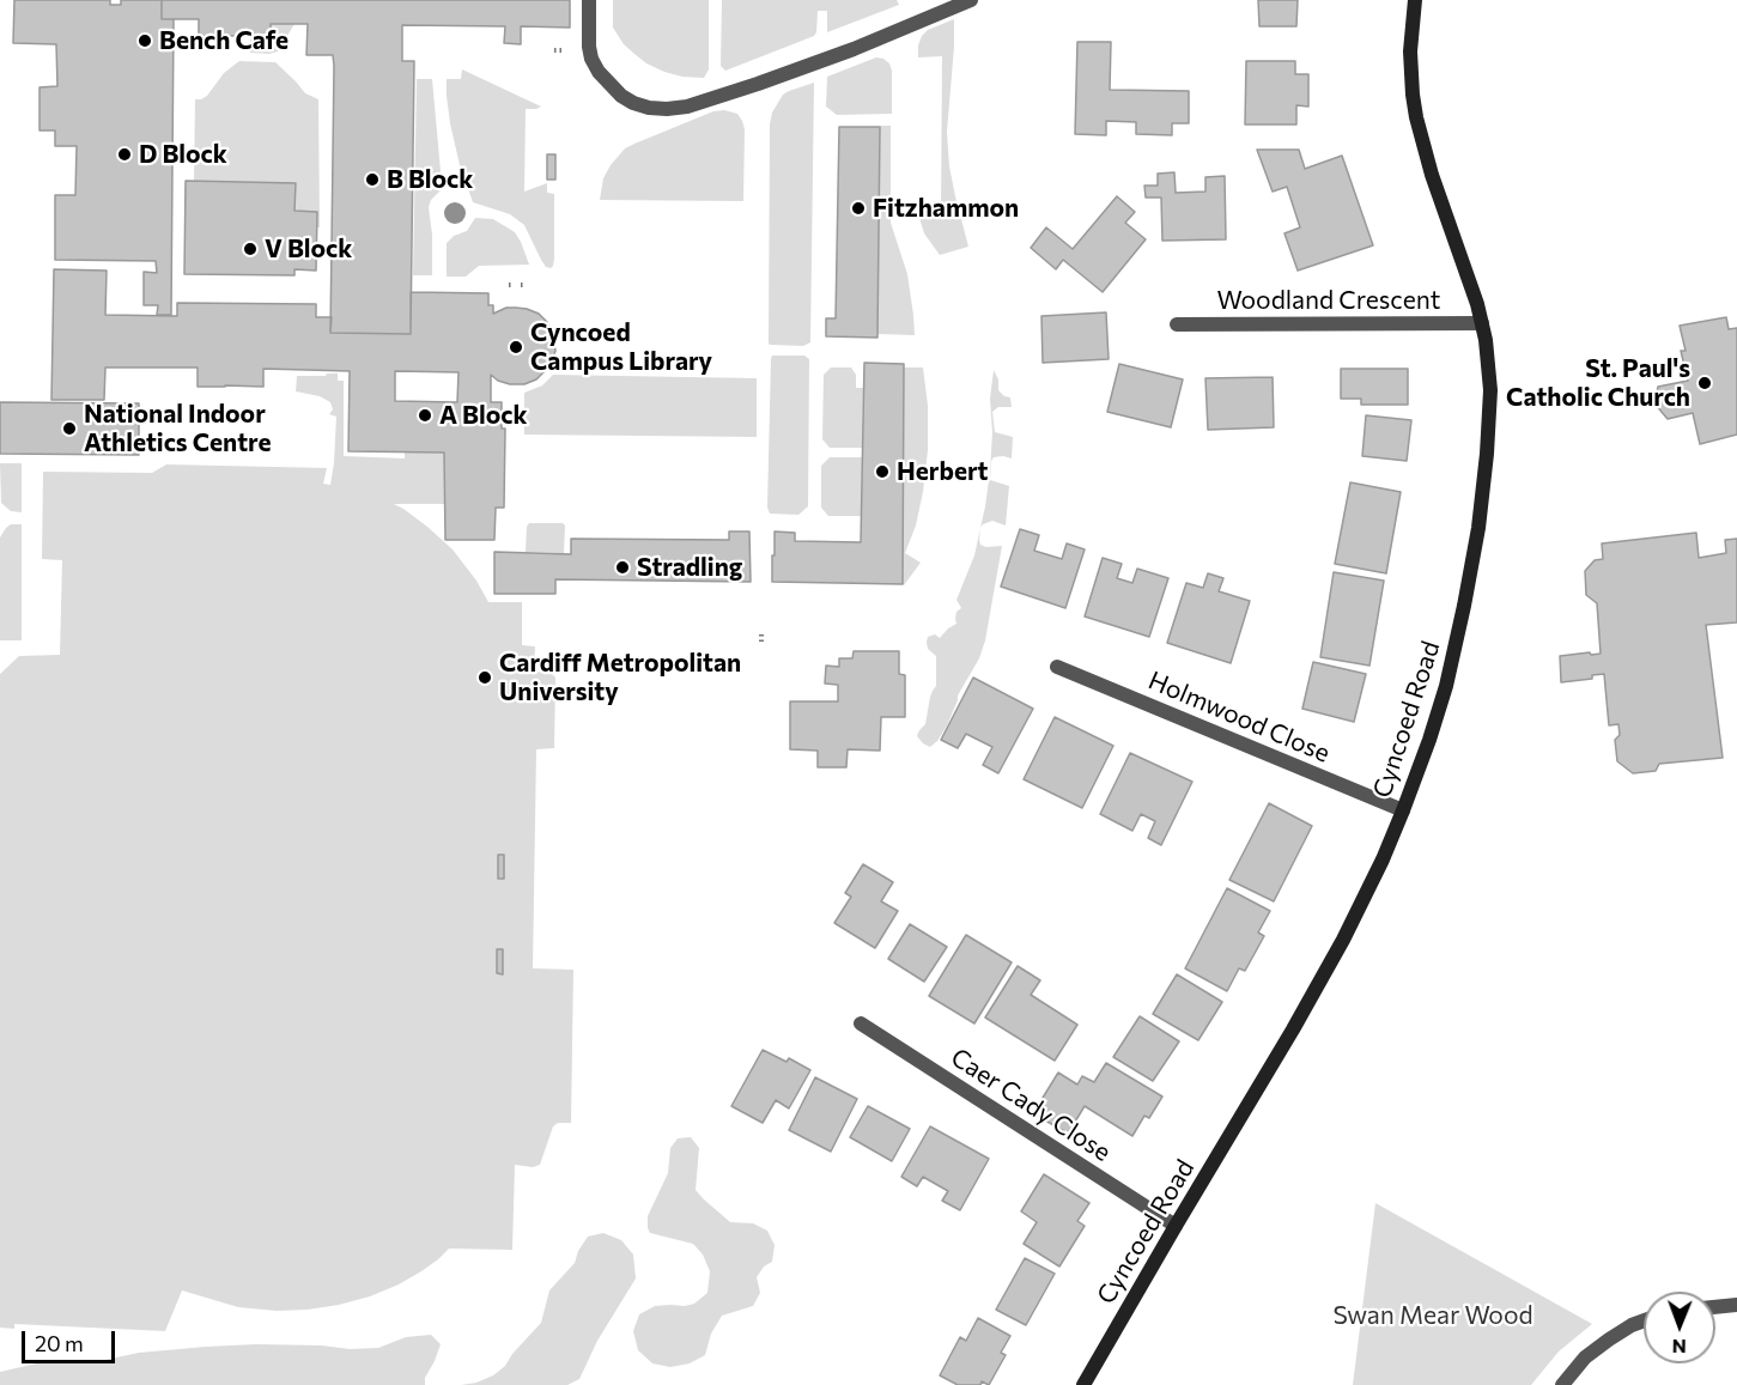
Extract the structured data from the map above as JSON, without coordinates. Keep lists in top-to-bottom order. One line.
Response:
{"streets":{"street":["Woodland Crescent","Holmwood Close","Cyncoed Road","Caer Cady Close"]},"crossings":[["Woodland Crescent","Cyncoed Road"],["Holmwood Close","Cyncoed Road"],["Cyncoed Road","Caer Cady Close"]],"parks":["Swan Mear Wood"],"places":["Bench Cafe","D Block","B Block","Fitzhammon","V Block","Cyncoed Campus Library","St. Paul's Catholic Church","A Block","National Indoor Athletics Centre","Herbert","Stradling","Cardiff Metropolitan University"],"scale_bar":"20 m","north":"bottom"}
